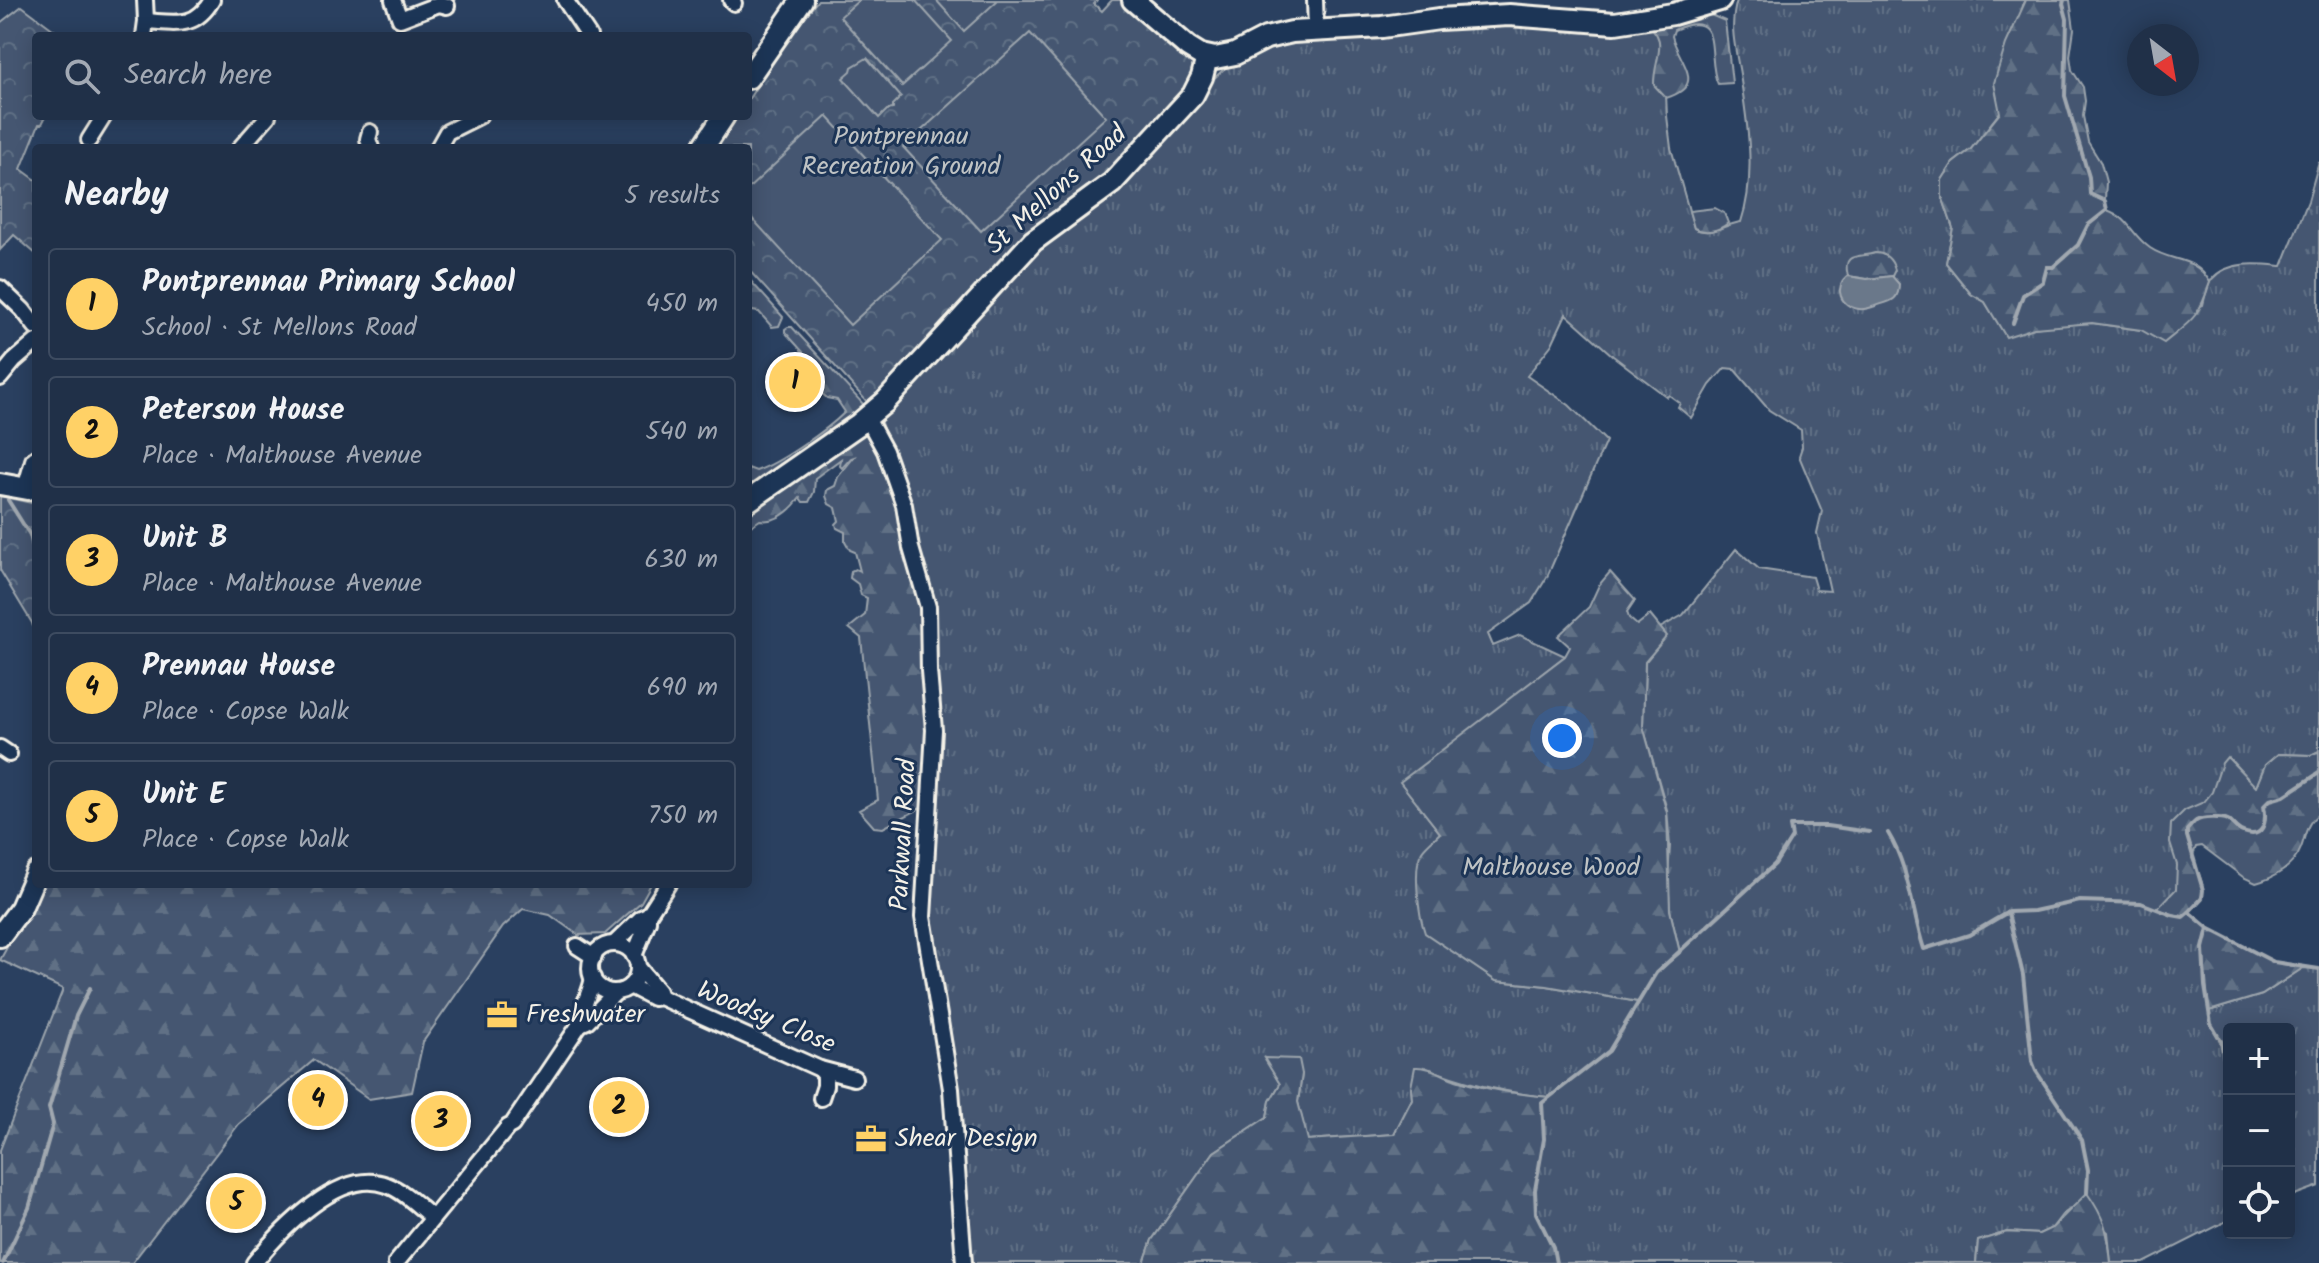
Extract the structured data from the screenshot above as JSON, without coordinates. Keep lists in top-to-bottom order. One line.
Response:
{"streets":{"main road":["St Mellons Road"],"street":["Parkwall Road","Woodsy Close"]},"crossings":[["St Mellons Road","Parkwall Road"]],"parks":["Pontprennau Recreation Ground","Malthouse Wood"],"places":{"office":["Freshwater","Shear Design"]},"north":"bottom right","page":{"search":"Search here","heading":["Nearby","5 results"],"list":[{"mark":"1","name":"Pontprennau Primary School","note":"School · St Mellons Road","value":"450 m"},{"mark":"2","name":"Peterson House","note":"Place · Malthouse Avenue","value":"540 m"},{"mark":"3","name":"Unit B","note":"Place · Malthouse Avenue","value":"630 m"},{"mark":"4","name":"Prennau House","note":"Place · Copse Walk","value":"690 m"},{"mark":"5","name":"Unit E","note":"Place · Copse Walk","value":"750 m"}],"pins":["1","4","2","3","5"],"map_buttons":["+","−"]}}
